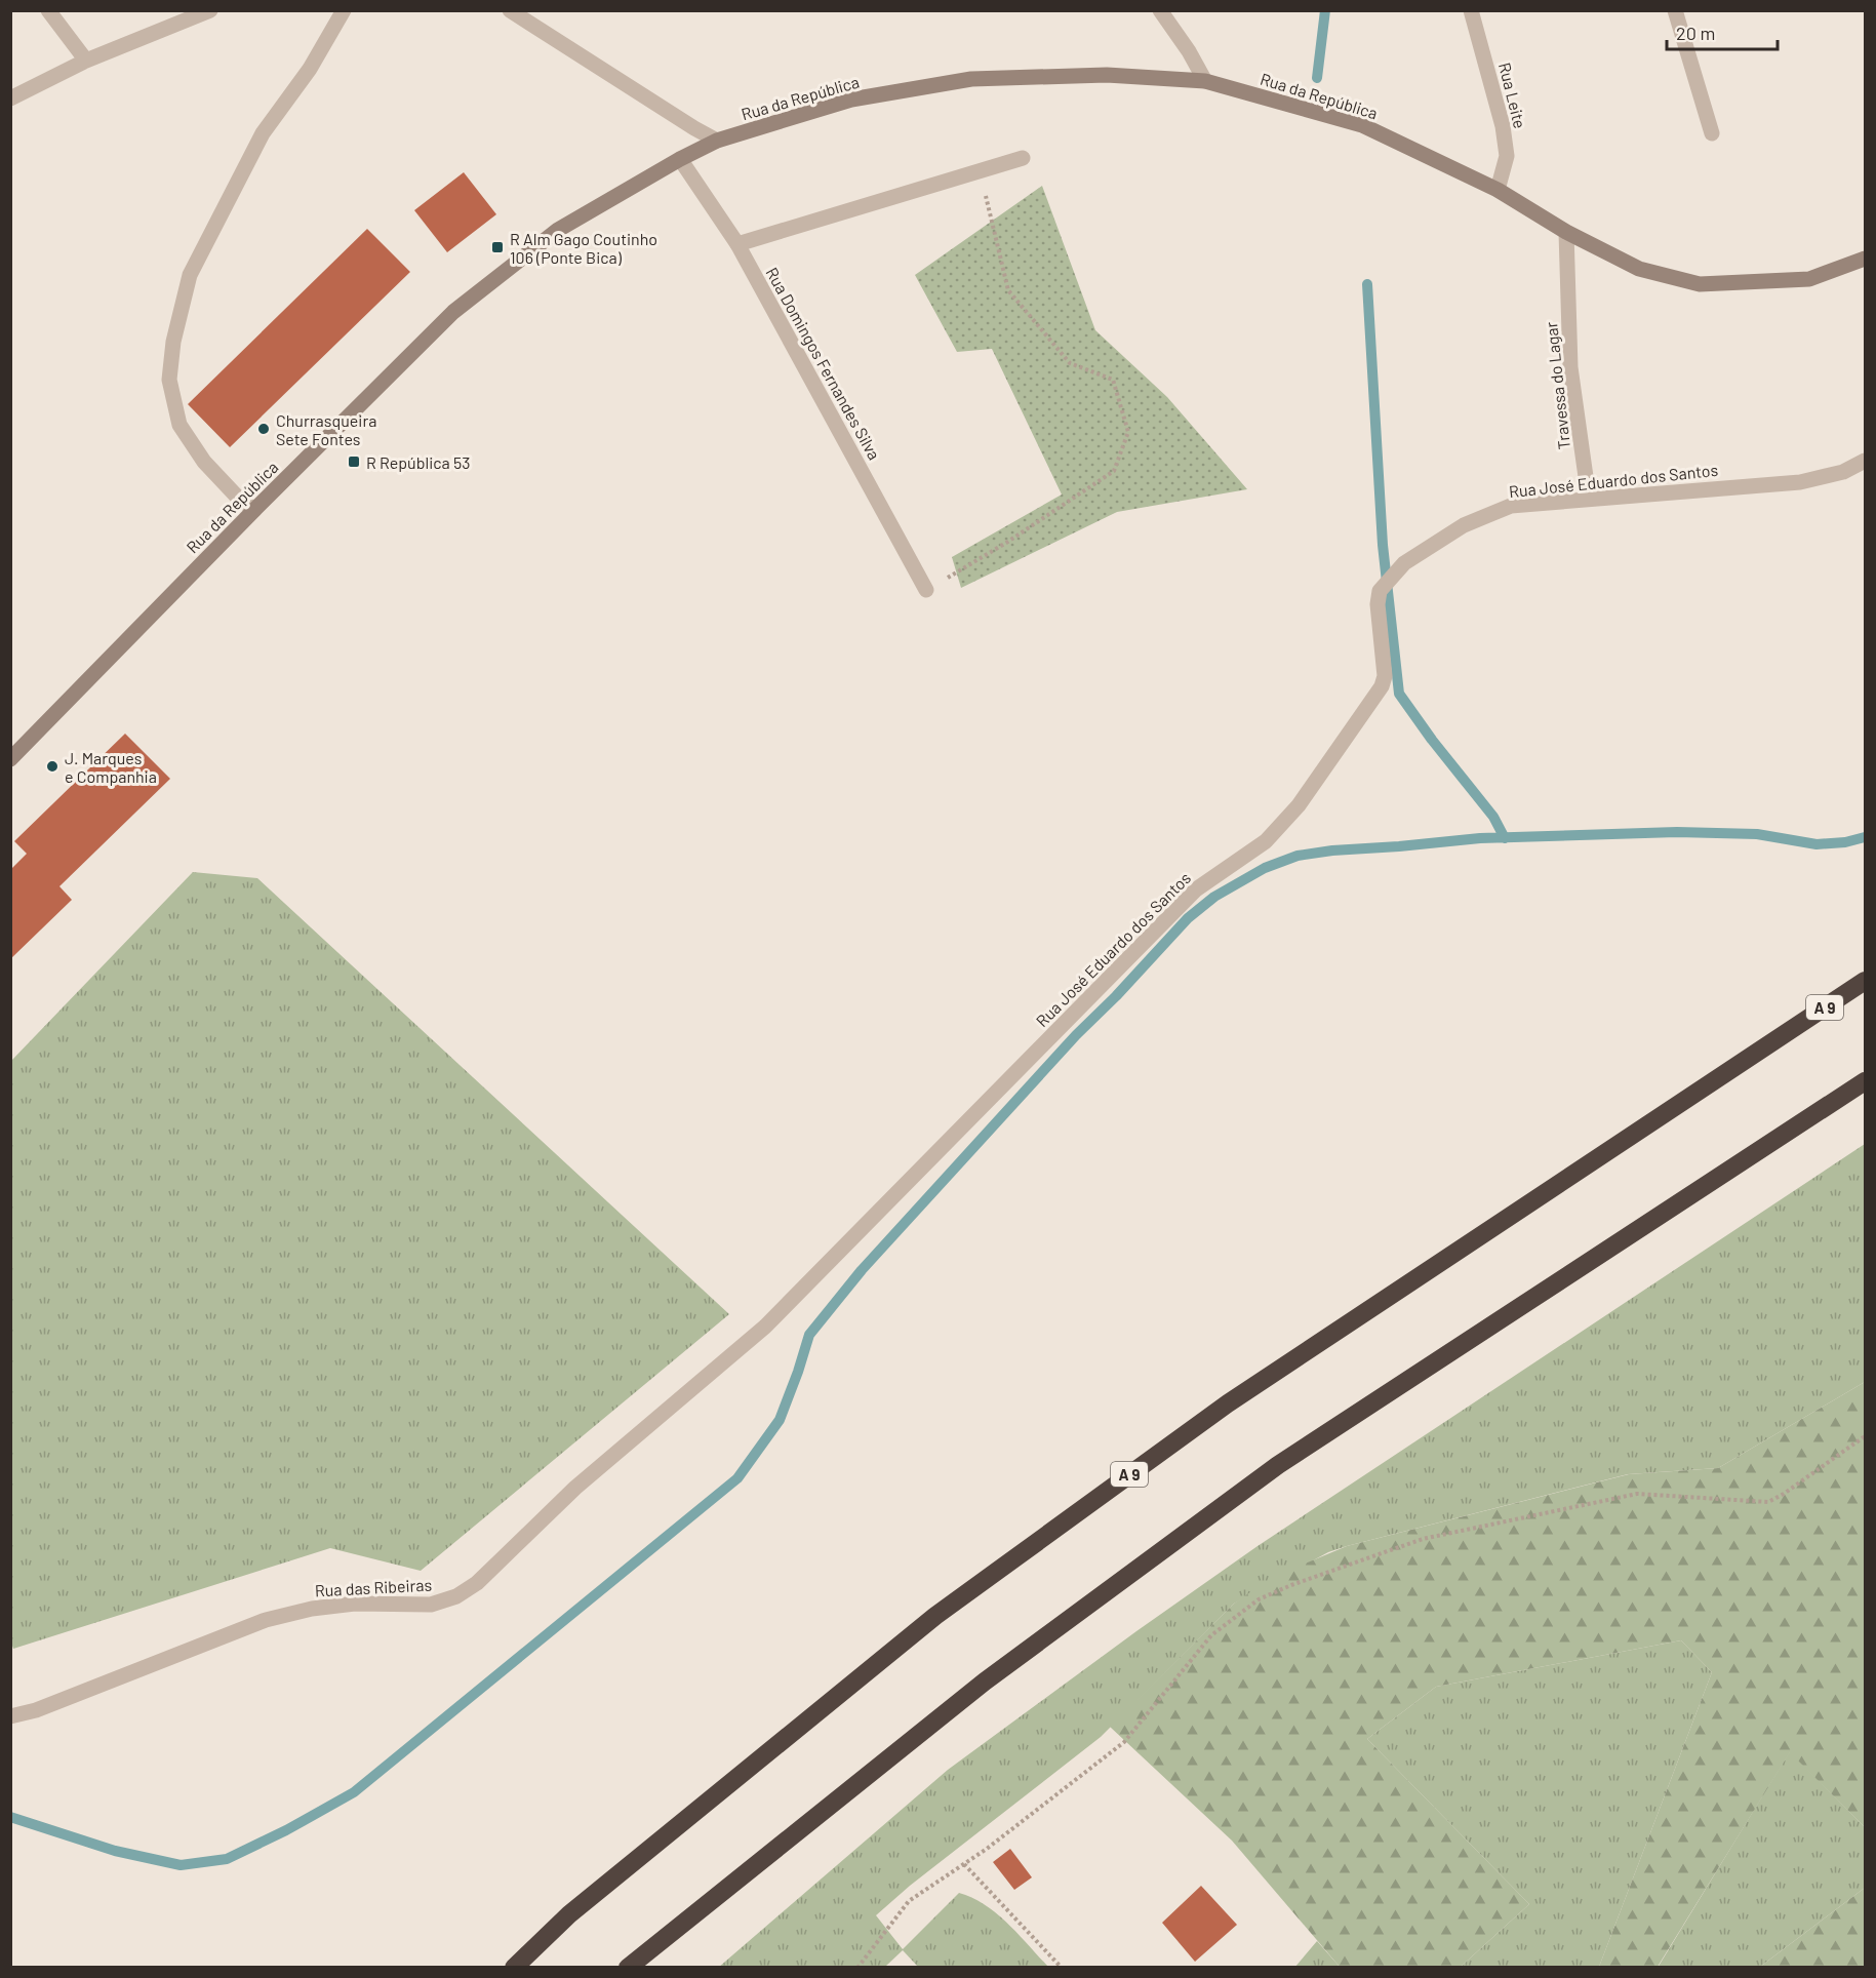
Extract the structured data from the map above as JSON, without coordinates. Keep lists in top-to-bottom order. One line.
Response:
{"streets":{"highway":["A 9"],"main road":["Rua da República"],"street":["Rua Leite","Rua Domingos Fernandes Silva","Travessa do Lagar","Rua José Eduardo dos Santos","Rua das Ribeiras"]},"crossings":[["Rua da República","Rua Leite"],["Rua da República","Rua Domingos Fernandes Silva"],["Rua da República","Travessa do Lagar"],["Travessa do Lagar","Rua José Eduardo dos Santos"],["Rua José Eduardo dos Santos","Rua das Ribeiras"]],"places":{"transit":["R Alm Gago Coutinho 106 (Ponte Bica)","R República 53"],"other":["Churrasqueira Sete Fontes","J. Marques e Companhia"]},"scale_bar":"20 m"}
